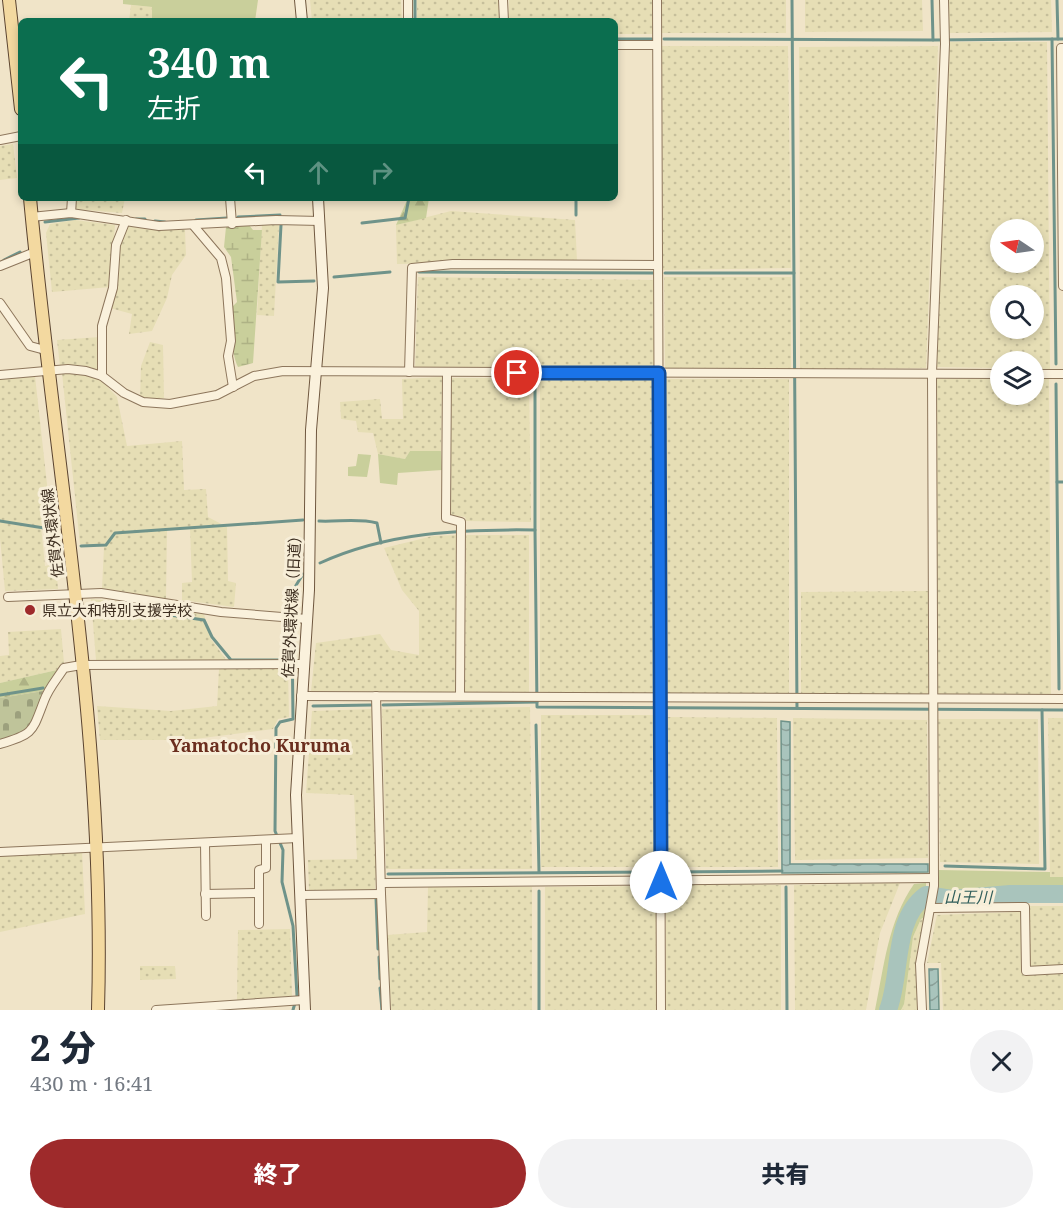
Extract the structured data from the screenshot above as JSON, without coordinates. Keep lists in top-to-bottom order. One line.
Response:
{"streets":{"main road":["佐賀外環状線"],"street":["佐賀外環状線（旧道）"]},"districts":["Yamatocho Kuruma"],"water":["山王川"],"places":["県立大和特別支援学校"],"north":"left","page":{"turn":["340 m","左折"],"heading":["2 分","430 m · 16:41"],"buttons":["終了","共有"]}}
